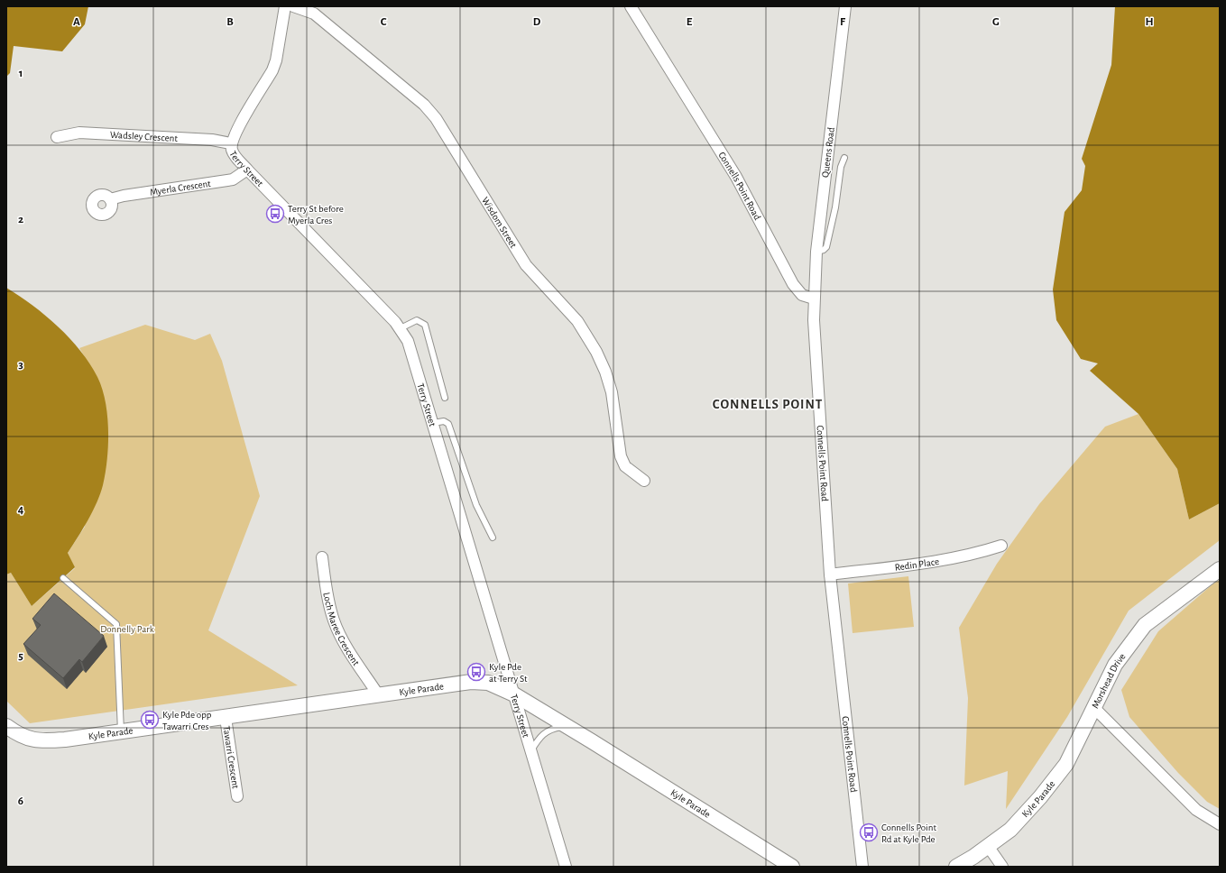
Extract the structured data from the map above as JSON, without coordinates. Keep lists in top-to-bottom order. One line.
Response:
{"streets":{"street":["Wadsley Crescent","Queens Road","Terry Street","Connells Point Road","Myerla Crescent","Wisdom Street","Redin Place","Loch Maree Crescent","Morshead Drive","Kyle Parade","Tawarri Crescent"]},"crossings":[["Wadsley Crescent","Terry Street"],["Queens Road","Connells Point Road"],["Terry Street","Myerla Crescent"],["Terry Street","Kyle Parade"],["Connells Point Road","Redin Place"],["Loch Maree Crescent","Kyle Parade"],["Morshead Drive","Kyle Parade"],["Kyle Parade","Tawarri Crescent"]],"districts":["CONNELLS POINT"],"parks":["Donnelly Park"],"places":{"bus stop":["Terry St before Myerla Cres","Kyle Pde at Terry St","Kyle Pde opp Tawarri Cres","Connells Point Rd at Kyle Pde"]},"grid":{"columns":["A","B","C","D","E","F","G","H"],"rows":["1","2","3","4","5","6"]}}
